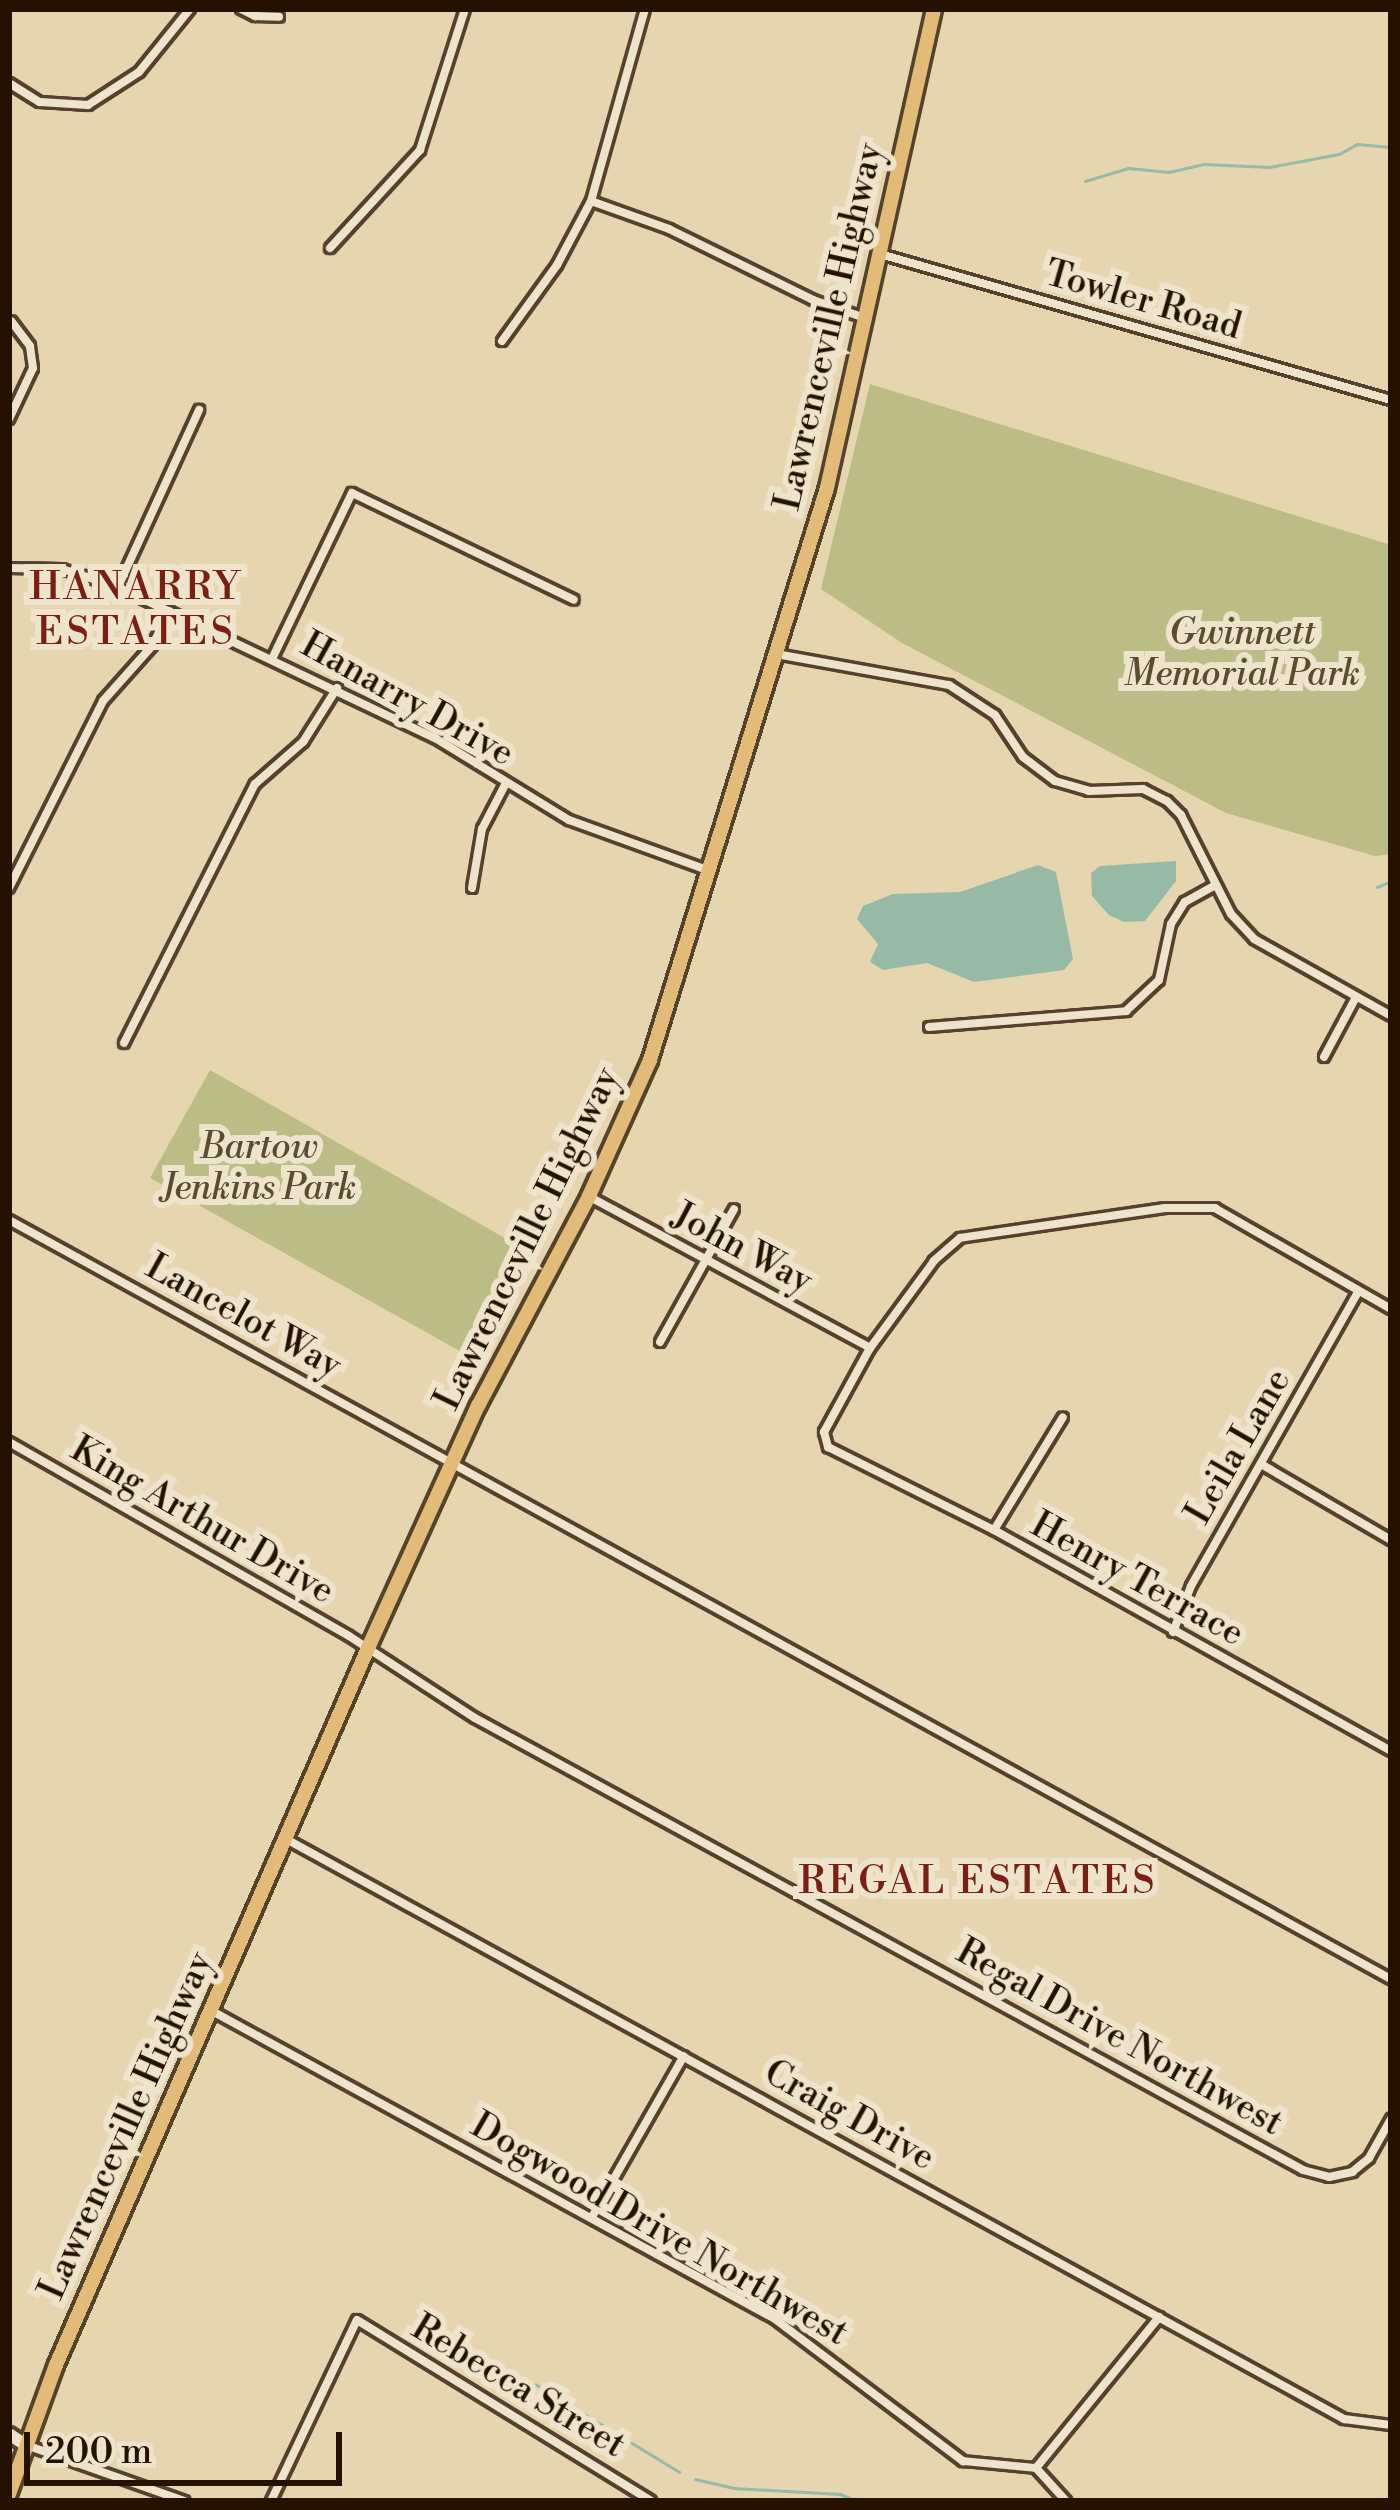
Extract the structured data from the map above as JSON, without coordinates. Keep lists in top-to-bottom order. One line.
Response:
{"streets":{"main road":["Lawrenceville Highway"],"street":["Towler Road","Hanarry Drive","John Way","Lancelot Way","Leila Lane","King Arthur Drive","Henry Terrace","Regal Drive Northwest","Craig Drive","Dogwood Drive Northwest","Rebecca Street"]},"crossings":[["Towler Road","Lawrenceville Highway"],["Lawrenceville Highway","Hanarry Drive"],["Lawrenceville Highway","John Way"],["Lawrenceville Highway","Lancelot Way"],["Lawrenceville Highway","King Arthur Drive"],["Lawrenceville Highway","Regal Drive Northwest"],["Lawrenceville Highway","Craig Drive"],["Lawrenceville Highway","Dogwood Drive Northwest"],["John Way","Henry Terrace"],["Leila Lane","Henry Terrace"],["King Arthur Drive","Regal Drive Northwest"]],"districts":["HANARRY ESTATES","REGAL ESTATES"],"parks":["Gwinnett Memorial Park","Bartow Jenkins Park"],"scale_bar":"200 m"}
